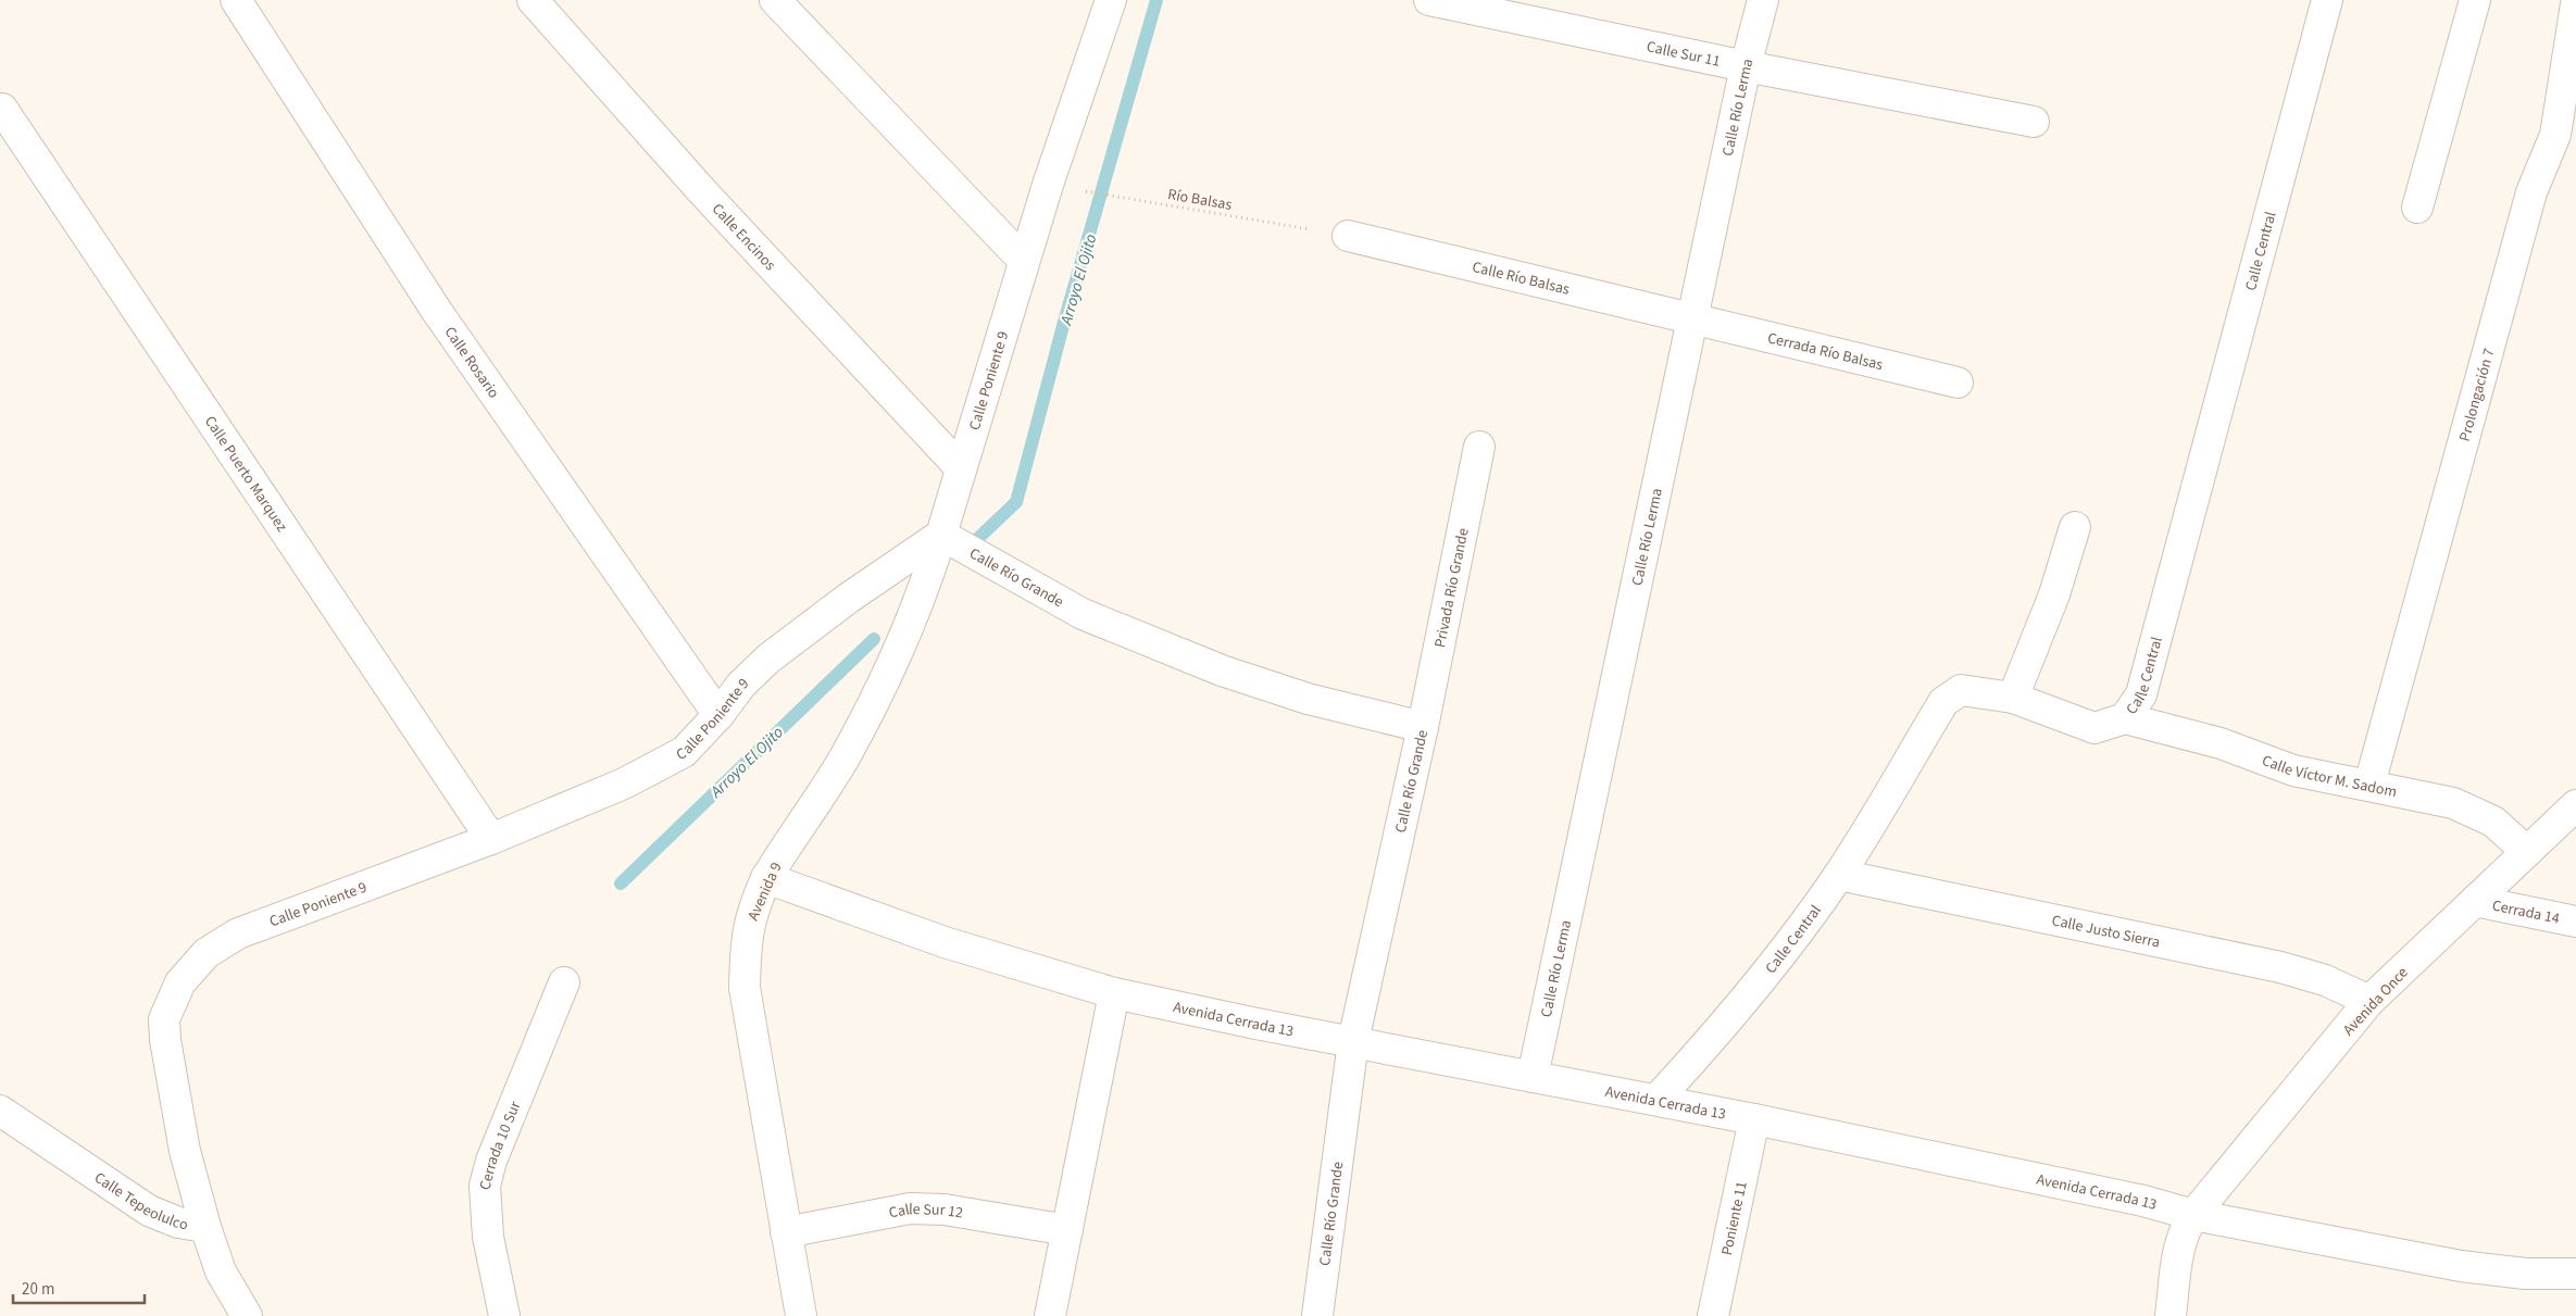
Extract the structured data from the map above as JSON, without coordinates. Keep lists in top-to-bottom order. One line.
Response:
{"streets":{"street":["Calle Sur 11","Calle Río Lerma","Calle Encinos","Calle Central","Calle Río Balsas","Cerrada Río Balsas","Calle Rosario","Calle Poniente 9","Prolongación 7","Calle Puerto Marquez","Calle Río Grande","Privada Río Grande","Calle Víctor M. Sadom","Avenida 9","Cerrada 14","Calle Justo Sierra","Avenida Once","Avenida Cerrada 13","Cerrada 10 Sur","Calle Tepeolulco","Calle Sur 12","Poniente 11"],"path":["Río Balsas"]},"crossings":[["Calle Sur 11","Calle Río Lerma"],["Calle Río Lerma","Calle Río Balsas"],["Calle Río Lerma","Cerrada Río Balsas"],["Calle Río Lerma","Avenida Cerrada 13"],["Río Balsas","Calle Río Balsas"],["Río Balsas","Calle Poniente 9"],["Calle Encinos","Calle Poniente 9"],["Calle Central","Calle Víctor M. Sadom"],["Calle Central","Calle Justo Sierra"],["Calle Central","Avenida Cerrada 13"],["Calle Río Balsas","Cerrada Río Balsas"],["Calle Rosario","Calle Poniente 9"],["Calle Poniente 9","Calle Puerto Marquez"],["Calle Poniente 9","Calle Río Grande"],["Calle Poniente 9","Avenida 9"],["Calle Poniente 9","Calle Tepeolulco"],["Prolongación 7","Calle Víctor M. Sadom"],["Calle Río Grande","Privada Río Grande"],["Calle Río Grande","Avenida 9"],["Calle Río Grande","Avenida Cerrada 13"],["Calle Víctor M. Sadom","Avenida Once"],["Avenida 9","Avenida Cerrada 13"],["Avenida 9","Calle Sur 12"],["Cerrada 14","Avenida Once"],["Calle Justo Sierra","Avenida Once"],["Avenida Once","Avenida Cerrada 13"],["Avenida Cerrada 13","Poniente 11"]],"water":["Arroyo El Ojito"],"scale_bar":"20 m"}
